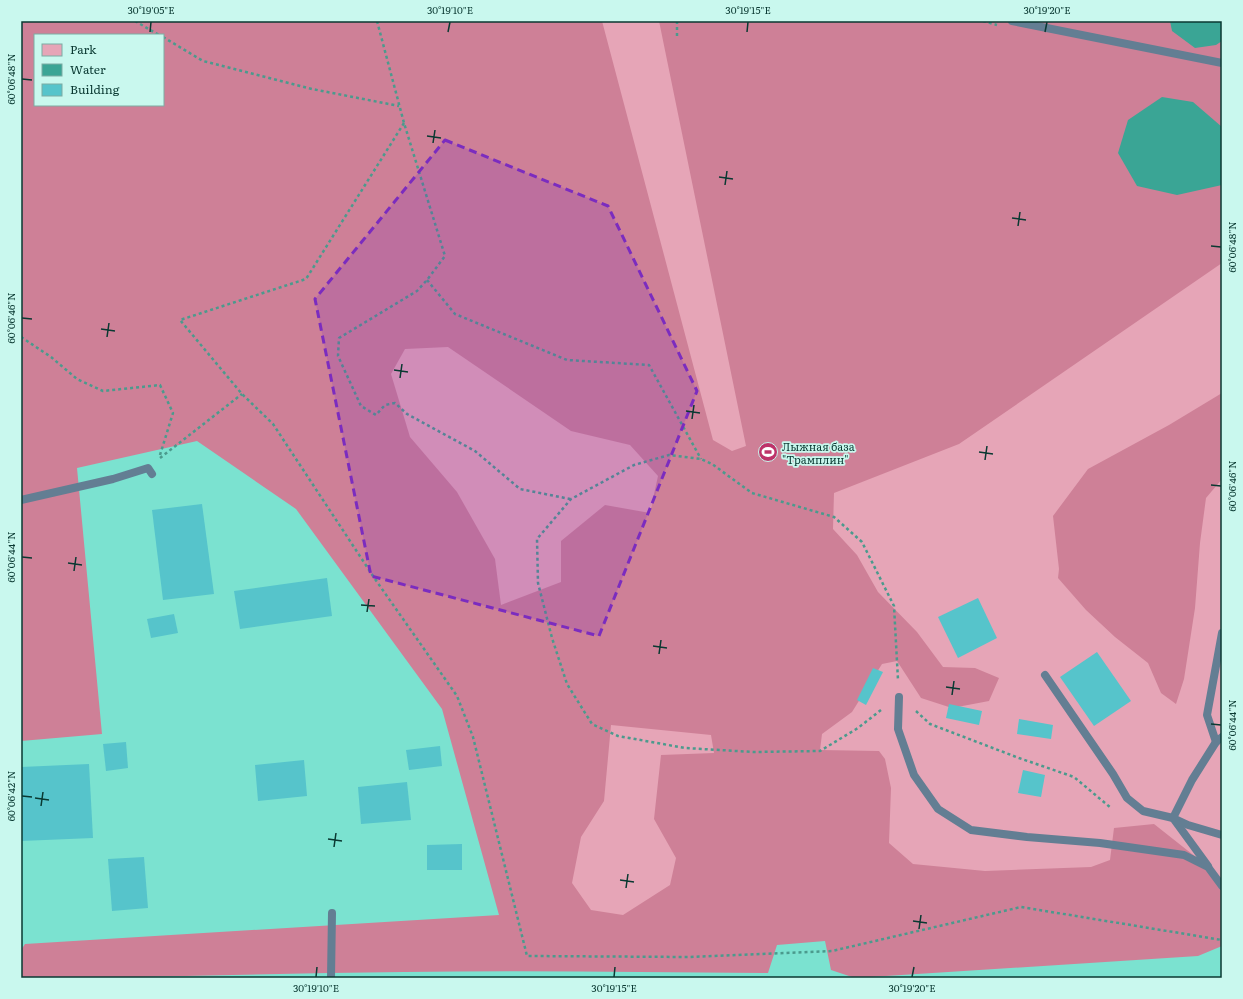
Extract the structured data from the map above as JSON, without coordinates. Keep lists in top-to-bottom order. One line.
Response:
{"places":{"sports":["Лыжная база \"Трамплин\""]},"legend":["Park","Water","Building"],"coordinates":["30°19'05\"E","30°19'10\"E","30°19'15\"E","30°19'20\"E","60°06'48\"N","60°06'46\"N","60°06'44\"N","60°06'42\"N"]}
